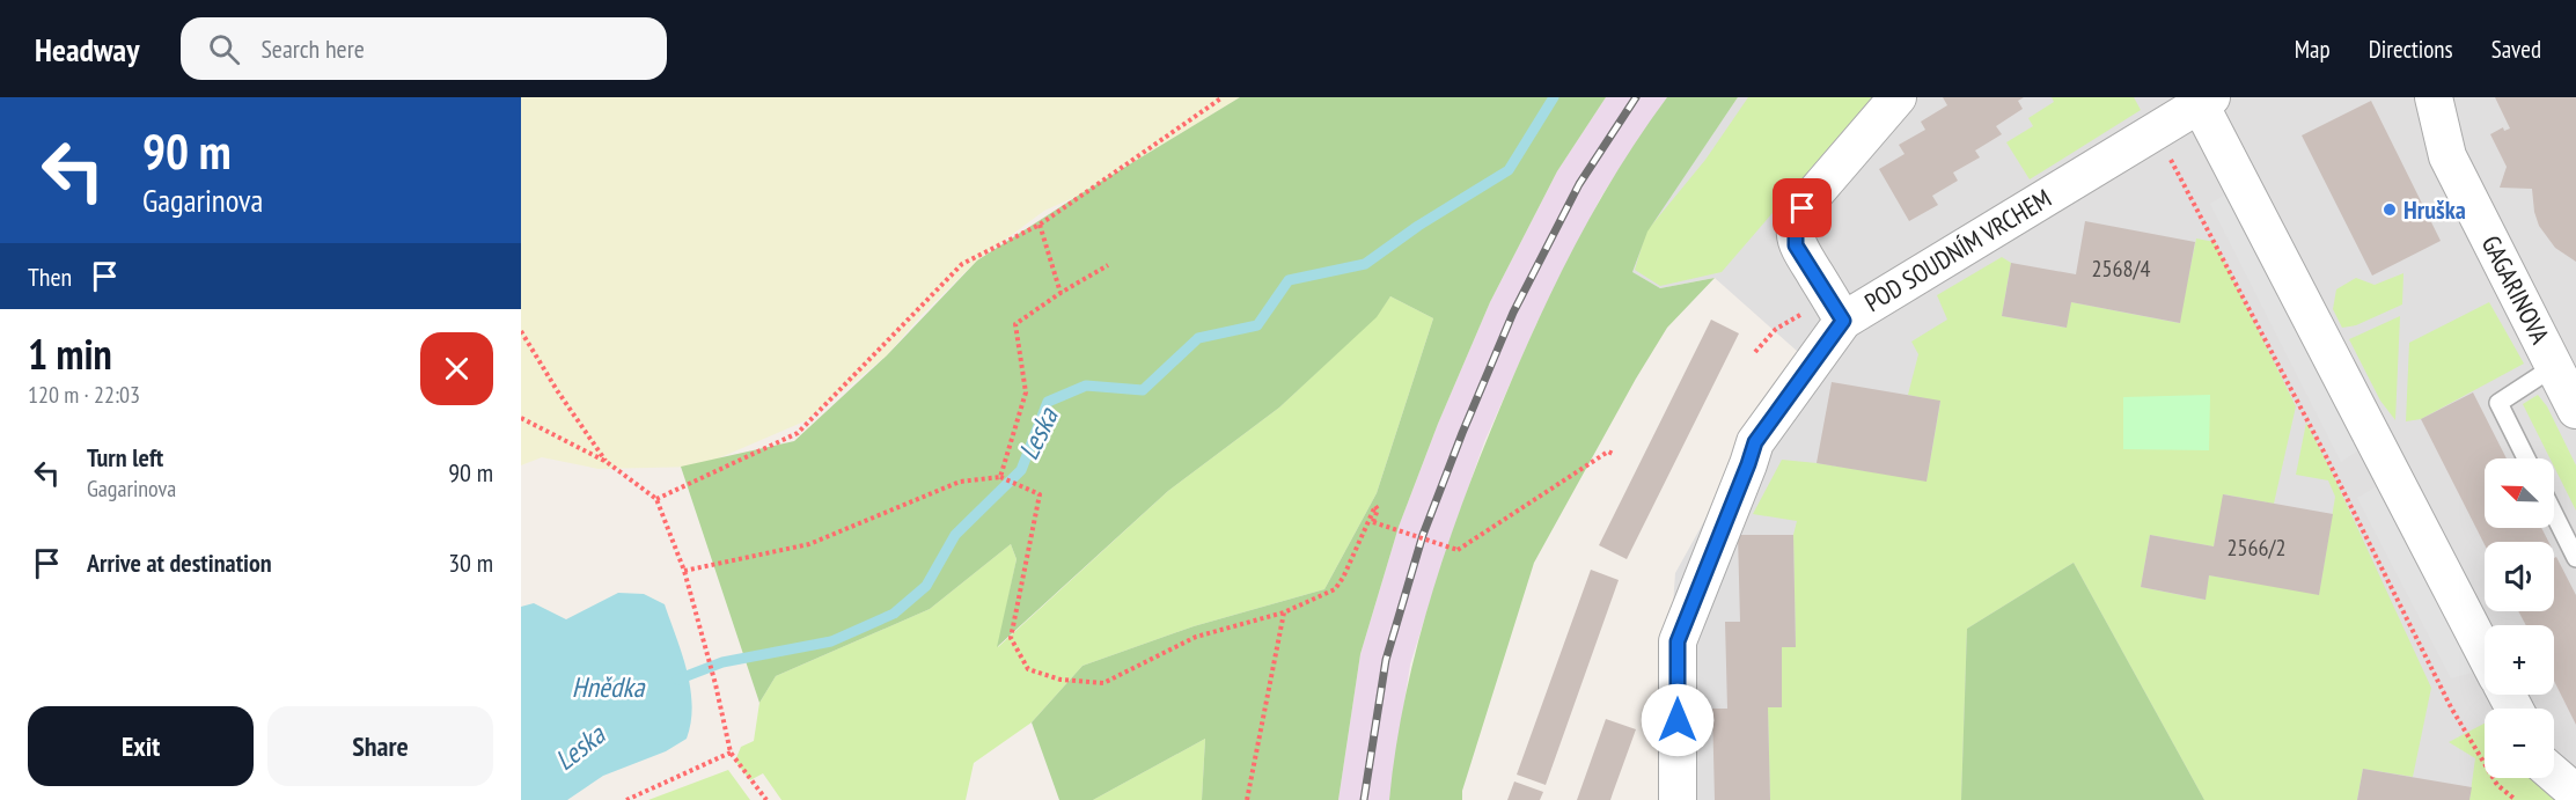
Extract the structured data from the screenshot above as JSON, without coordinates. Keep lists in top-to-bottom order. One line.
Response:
{"streets":{"street":["POD SOUDNÍM VRCHEM","GAGARINOVA"]},"water":["Leska","Hnědka"],"places":["Hruška"],"house_numbers":["2568/4","2566/2"],"north":"top left","page":{"header":"Headway","search":"Search here","nav":["Map","Directions","Saved"],"turn":["90 m","Gagarinova"],"then":"Then","heading":["1 min","120 m · 22:03"],"list":[{"name":"Turn left","note":"Gagarinova","value":"90 m"},{"name":"Arrive at destination","value":"30 m"}],"map_buttons":["+","−"],"buttons":["Exit","Share"]}}
